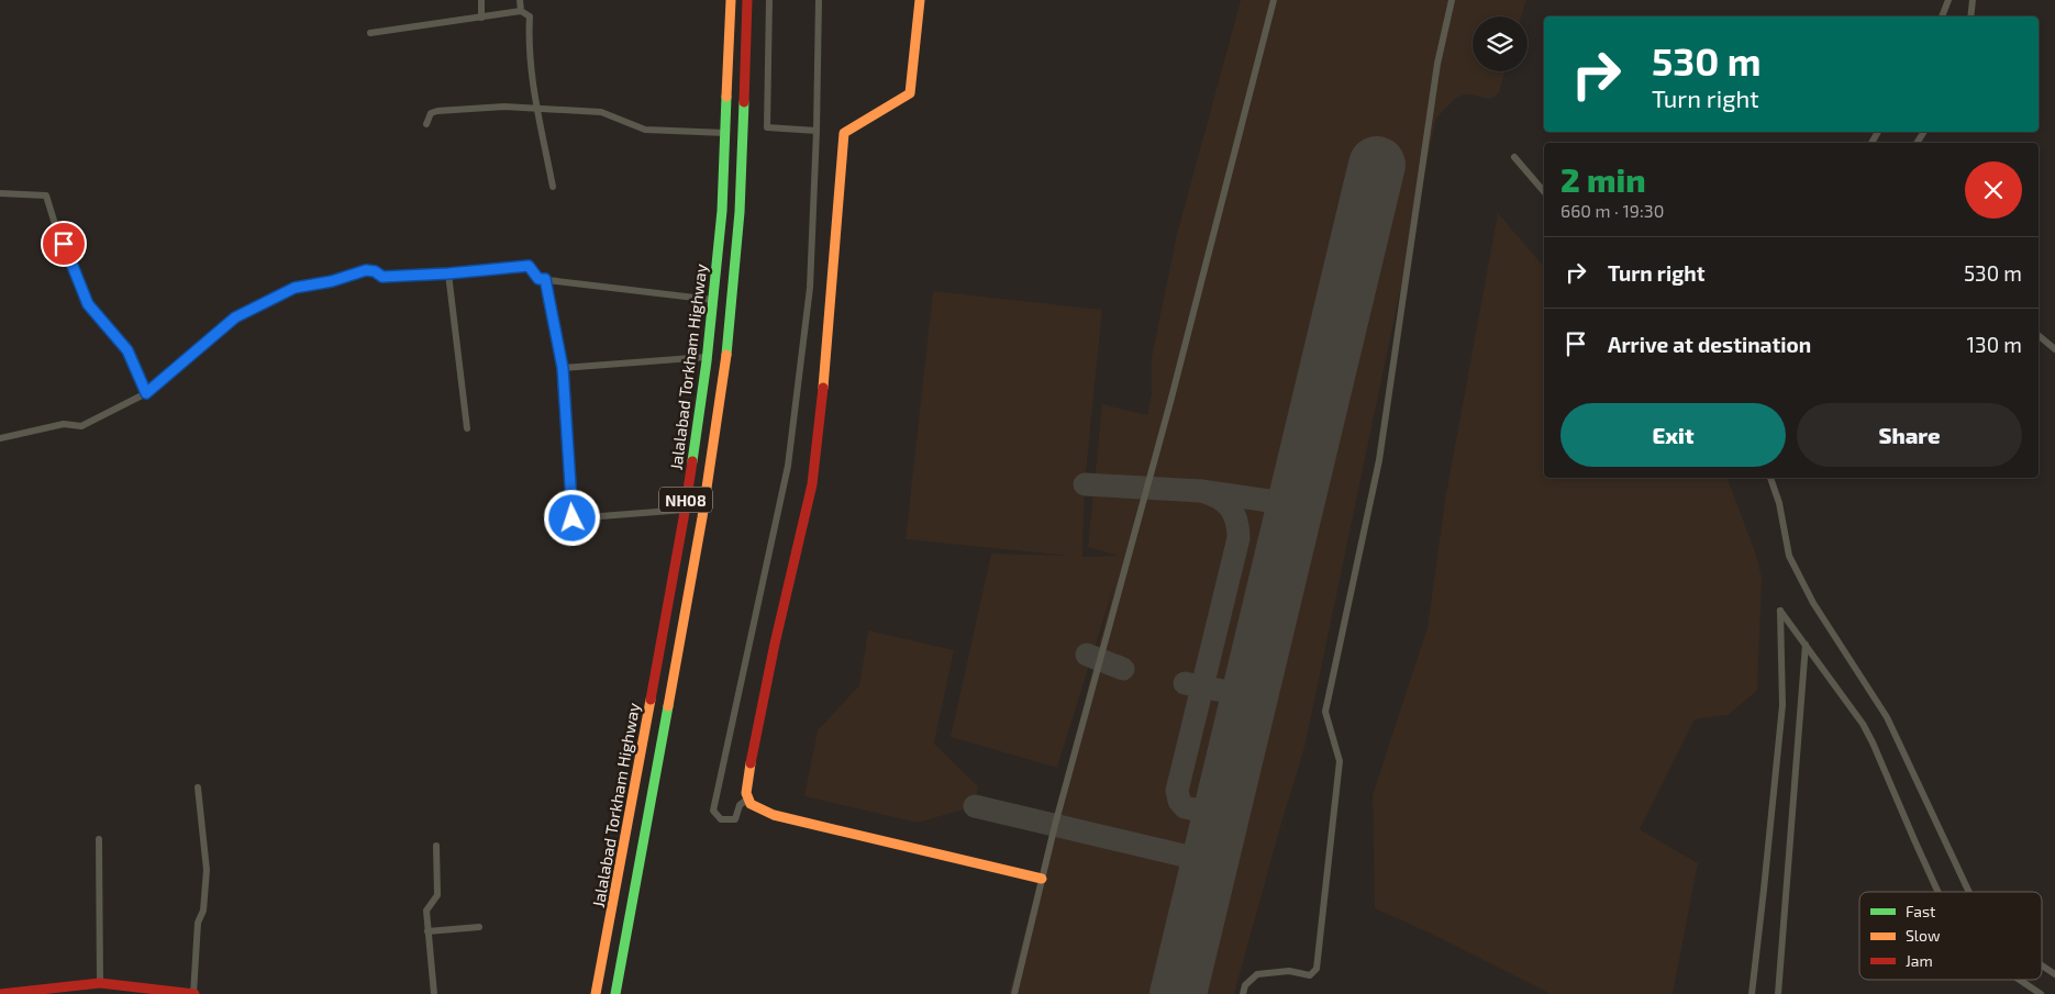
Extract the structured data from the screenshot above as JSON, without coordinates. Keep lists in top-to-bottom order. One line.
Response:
{"streets":{"main road":["Jalalabad Torkham Highway","NH08"]},"legend":["Fast","Slow","Jam"],"page":{"turn":["530 m","Turn right"],"heading":["2 min","660 m · 19:30"],"list":[{"name":"Turn right","value":"530 m"},{"name":"Arrive at destination","value":"130 m"}],"buttons":["Exit","Share"]}}
